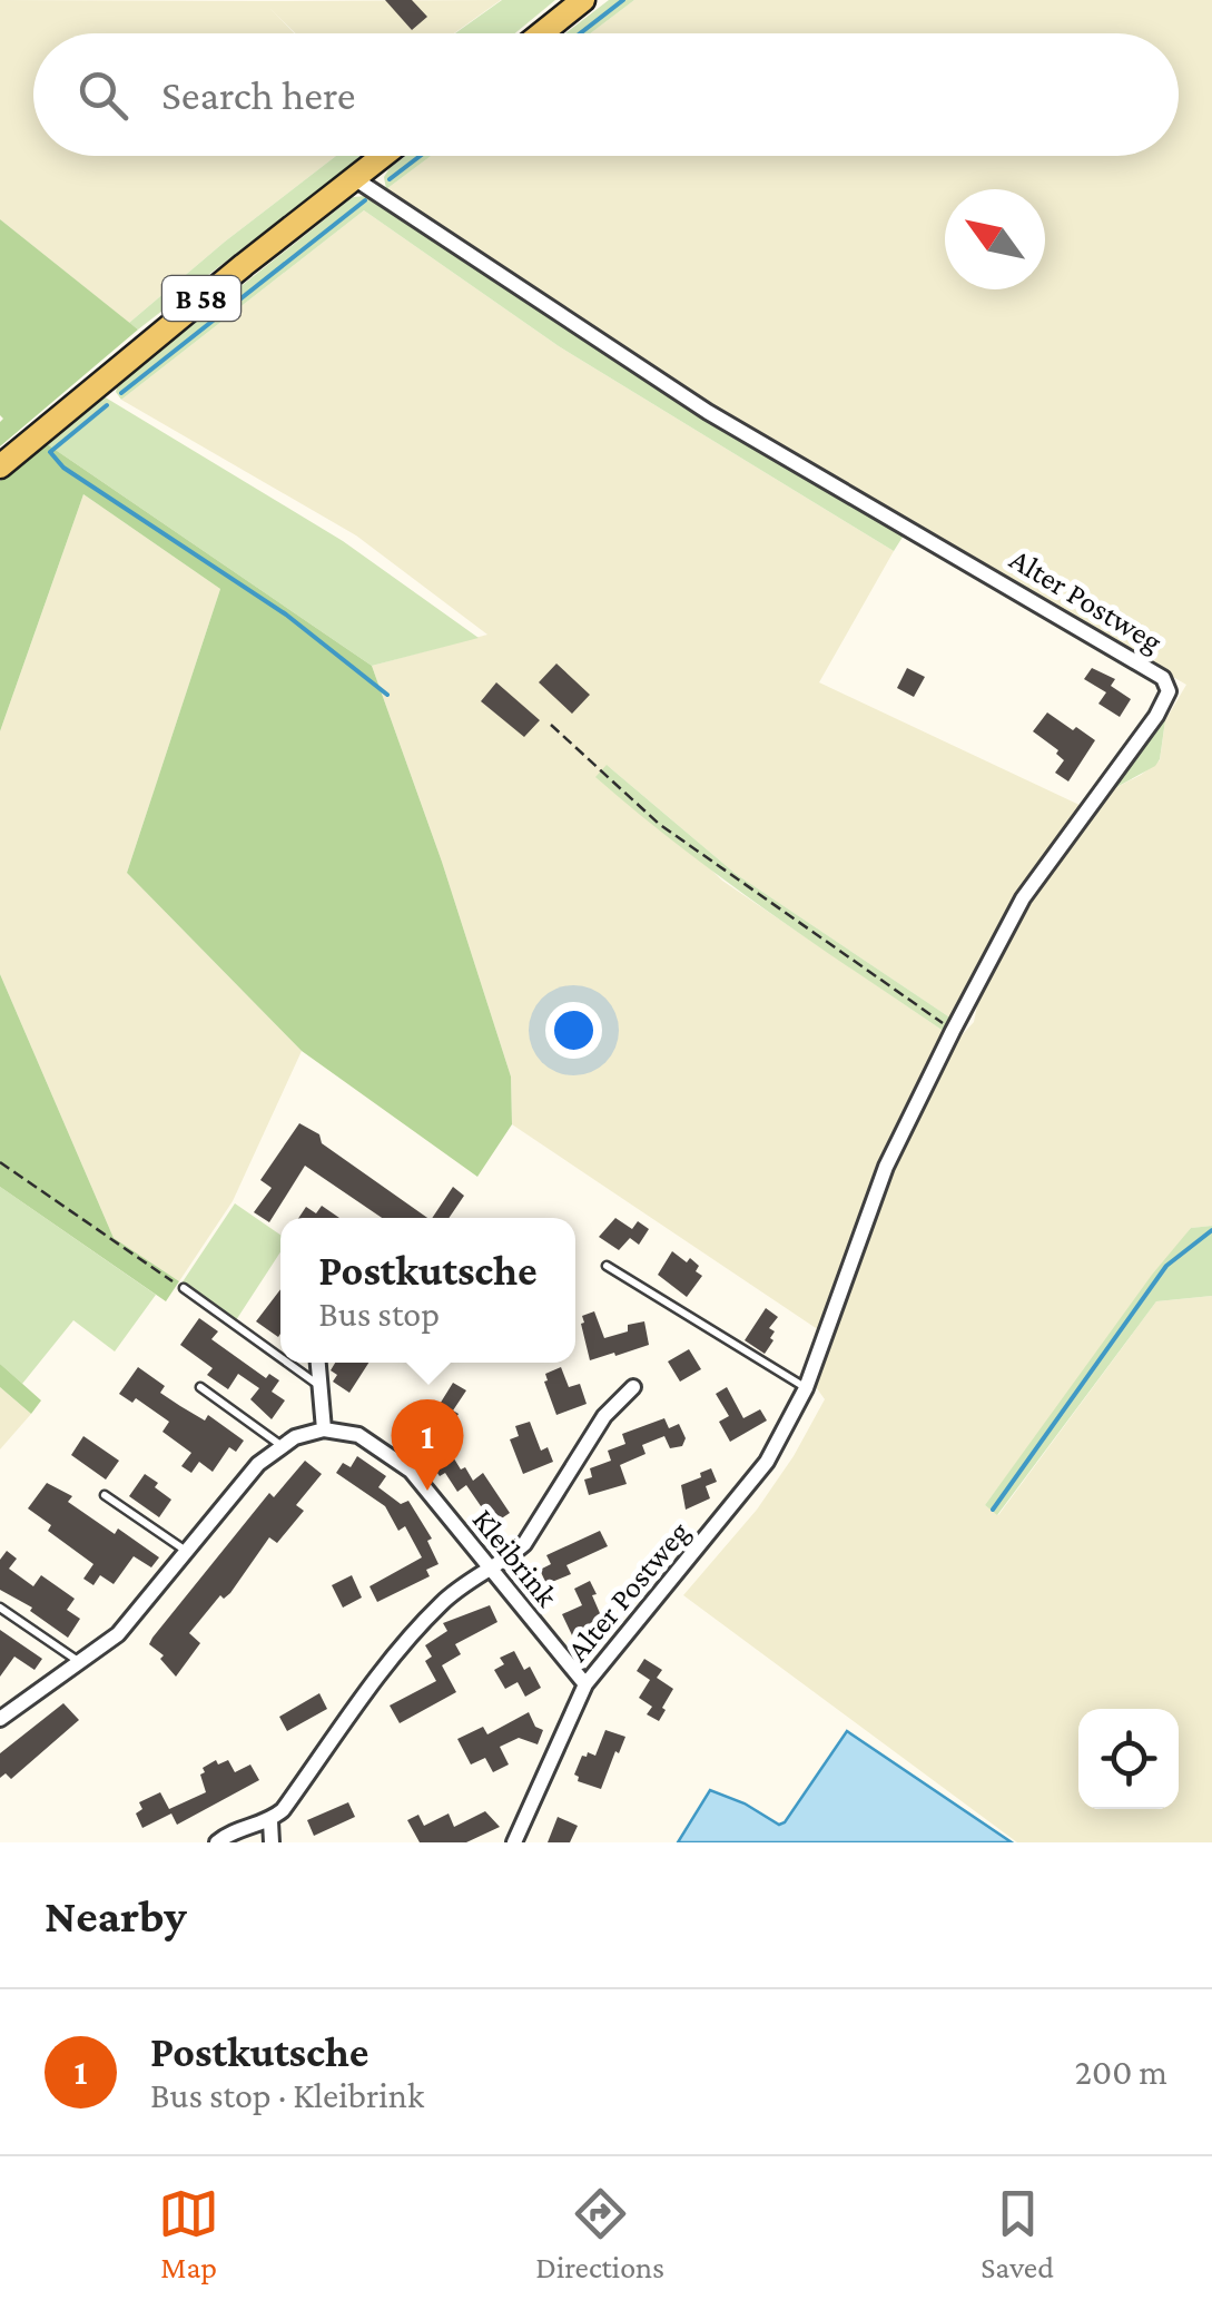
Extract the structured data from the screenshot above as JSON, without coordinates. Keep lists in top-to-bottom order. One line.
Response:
{"streets":{"main road":["B 58"],"street":["Alter Postweg","Kleibrink"]},"crossings":[["B 58","Alter Postweg"],["Alter Postweg","Kleibrink"]],"north":"top left","page":{"search":"Search here","popup":["Postkutsche","Bus stop"],"pins":"1","heading":"Nearby","list":[{"mark":"1","name":"Postkutsche","note":"Bus stop · Kleibrink","value":"200 m"}],"nav":["Map","Directions","Saved"]}}
